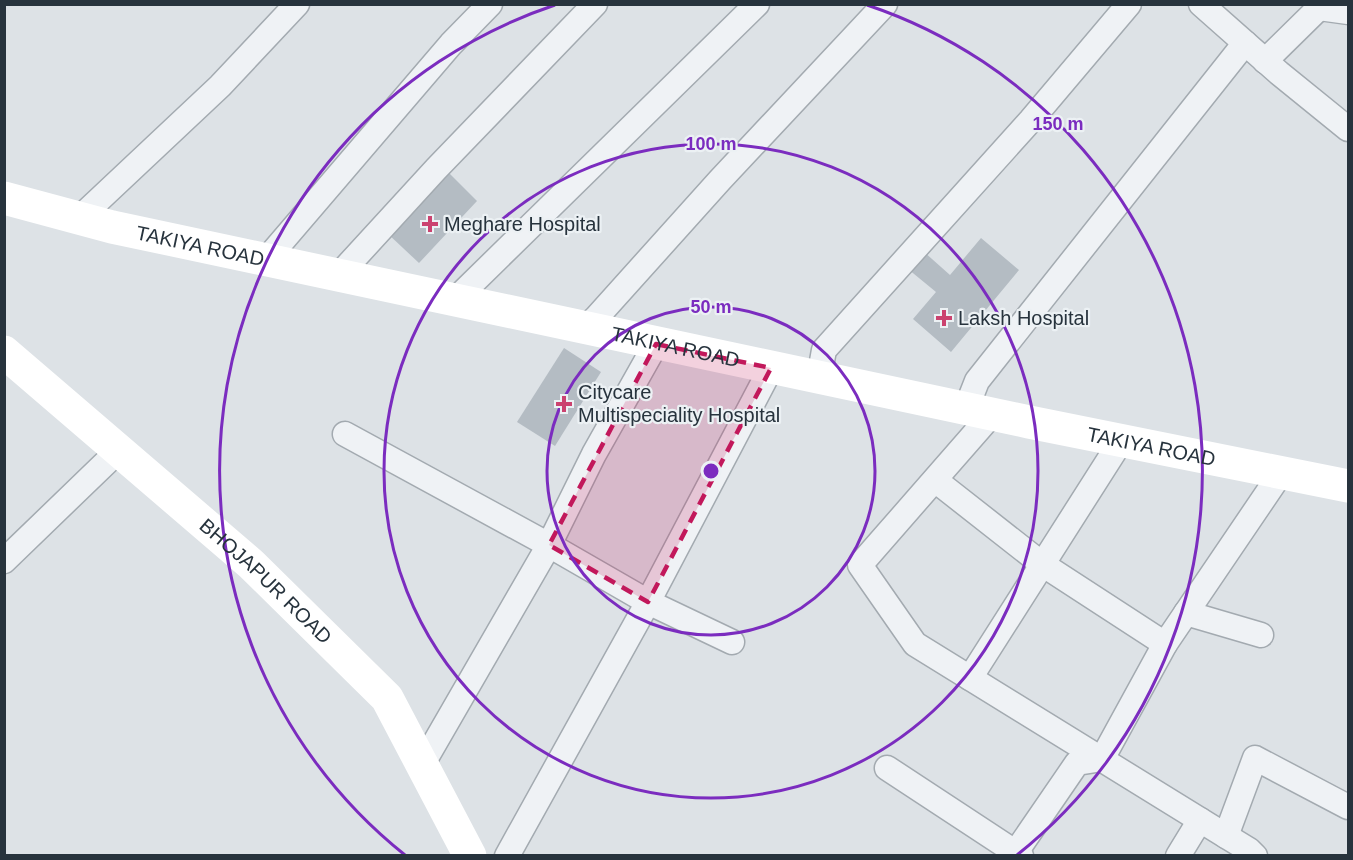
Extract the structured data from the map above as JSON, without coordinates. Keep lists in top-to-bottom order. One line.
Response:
{"streets":{"main road":["TAKIYA ROAD","BHOJAPUR ROAD"]},"places":{"health":["Meghare Hospital","Laksh Hospital","Citycare Multispeciality Hospital"]},"rings":["150 m","100 m","50 m"]}
